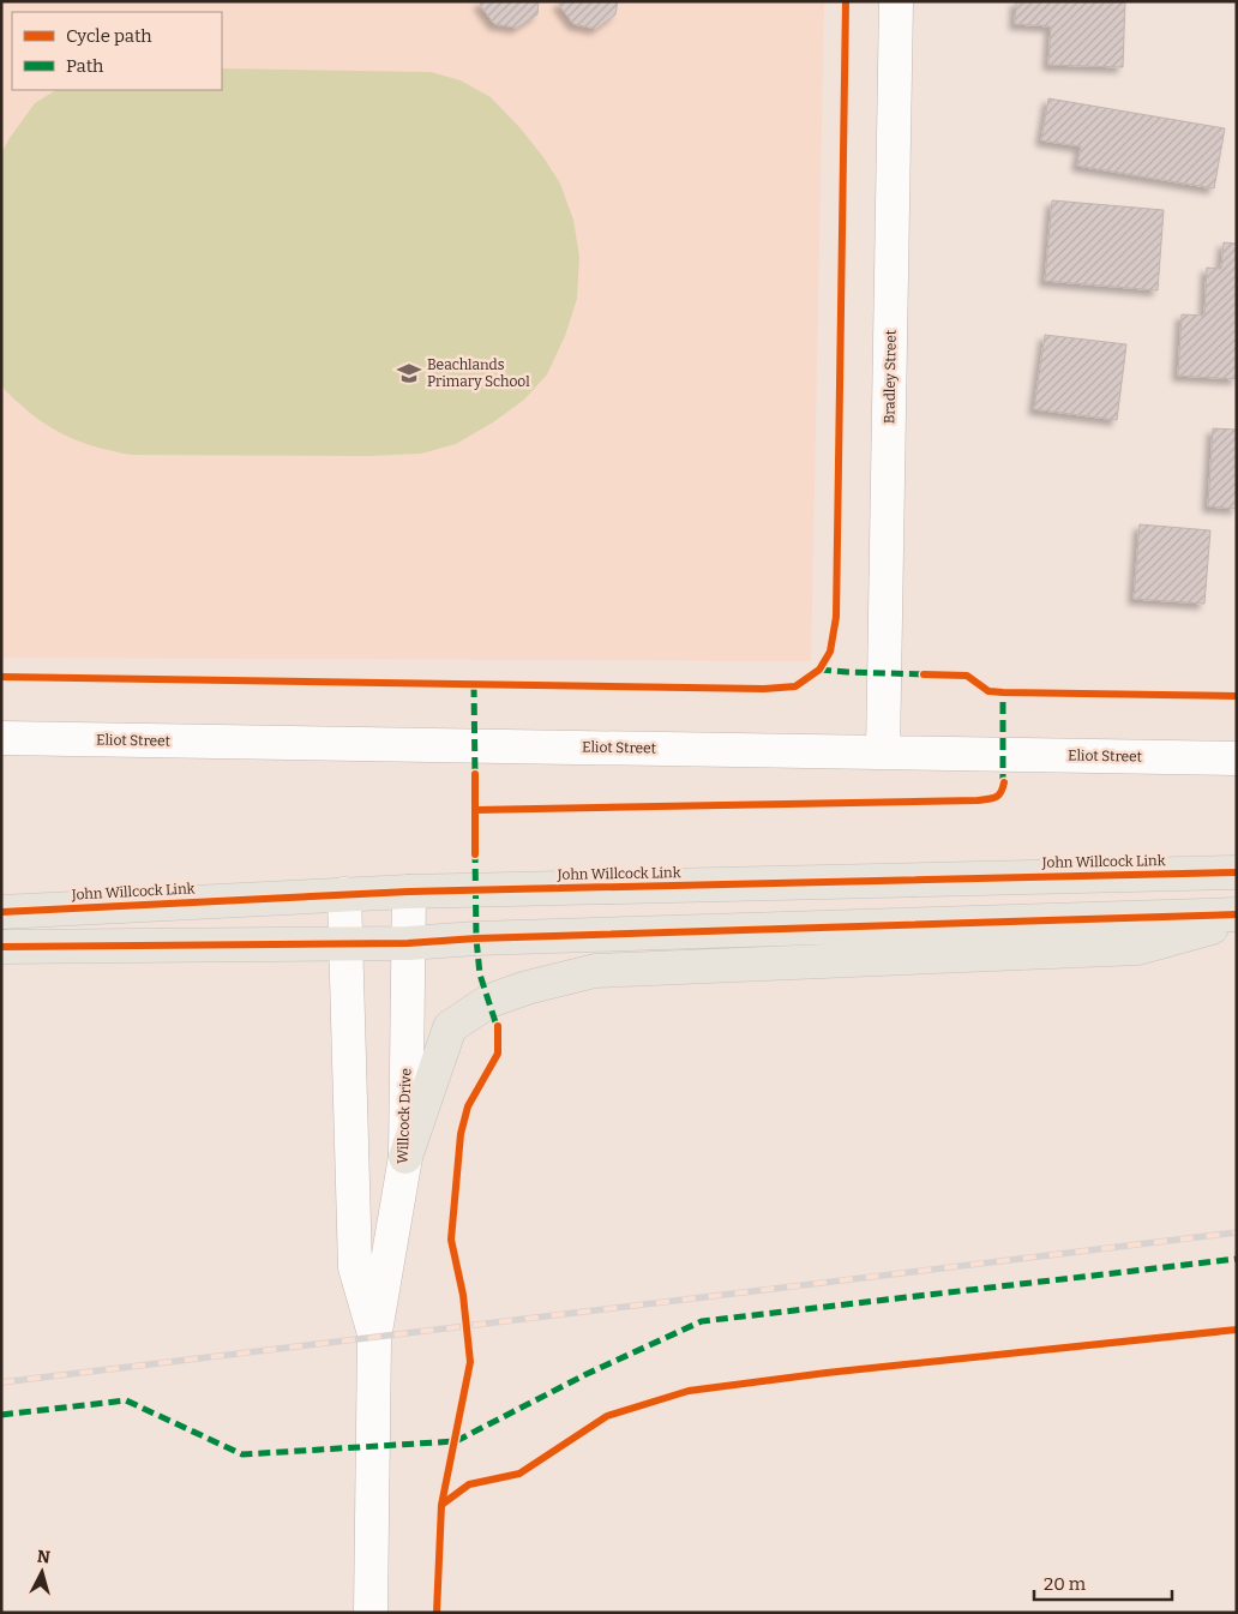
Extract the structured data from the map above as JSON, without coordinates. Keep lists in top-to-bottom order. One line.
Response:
{"streets":{"main road":["John Willcock Link"],"street":["Bradley Street","Eliot Street","Willcock Drive"]},"crossings":[["Bradley Street","Eliot Street"],["John Willcock Link","Willcock Drive"]],"places":{"school or university":["Beachlands Primary School"]},"legend":["Cycle path","Path"],"scale_bar":"20 m","north":"top"}
